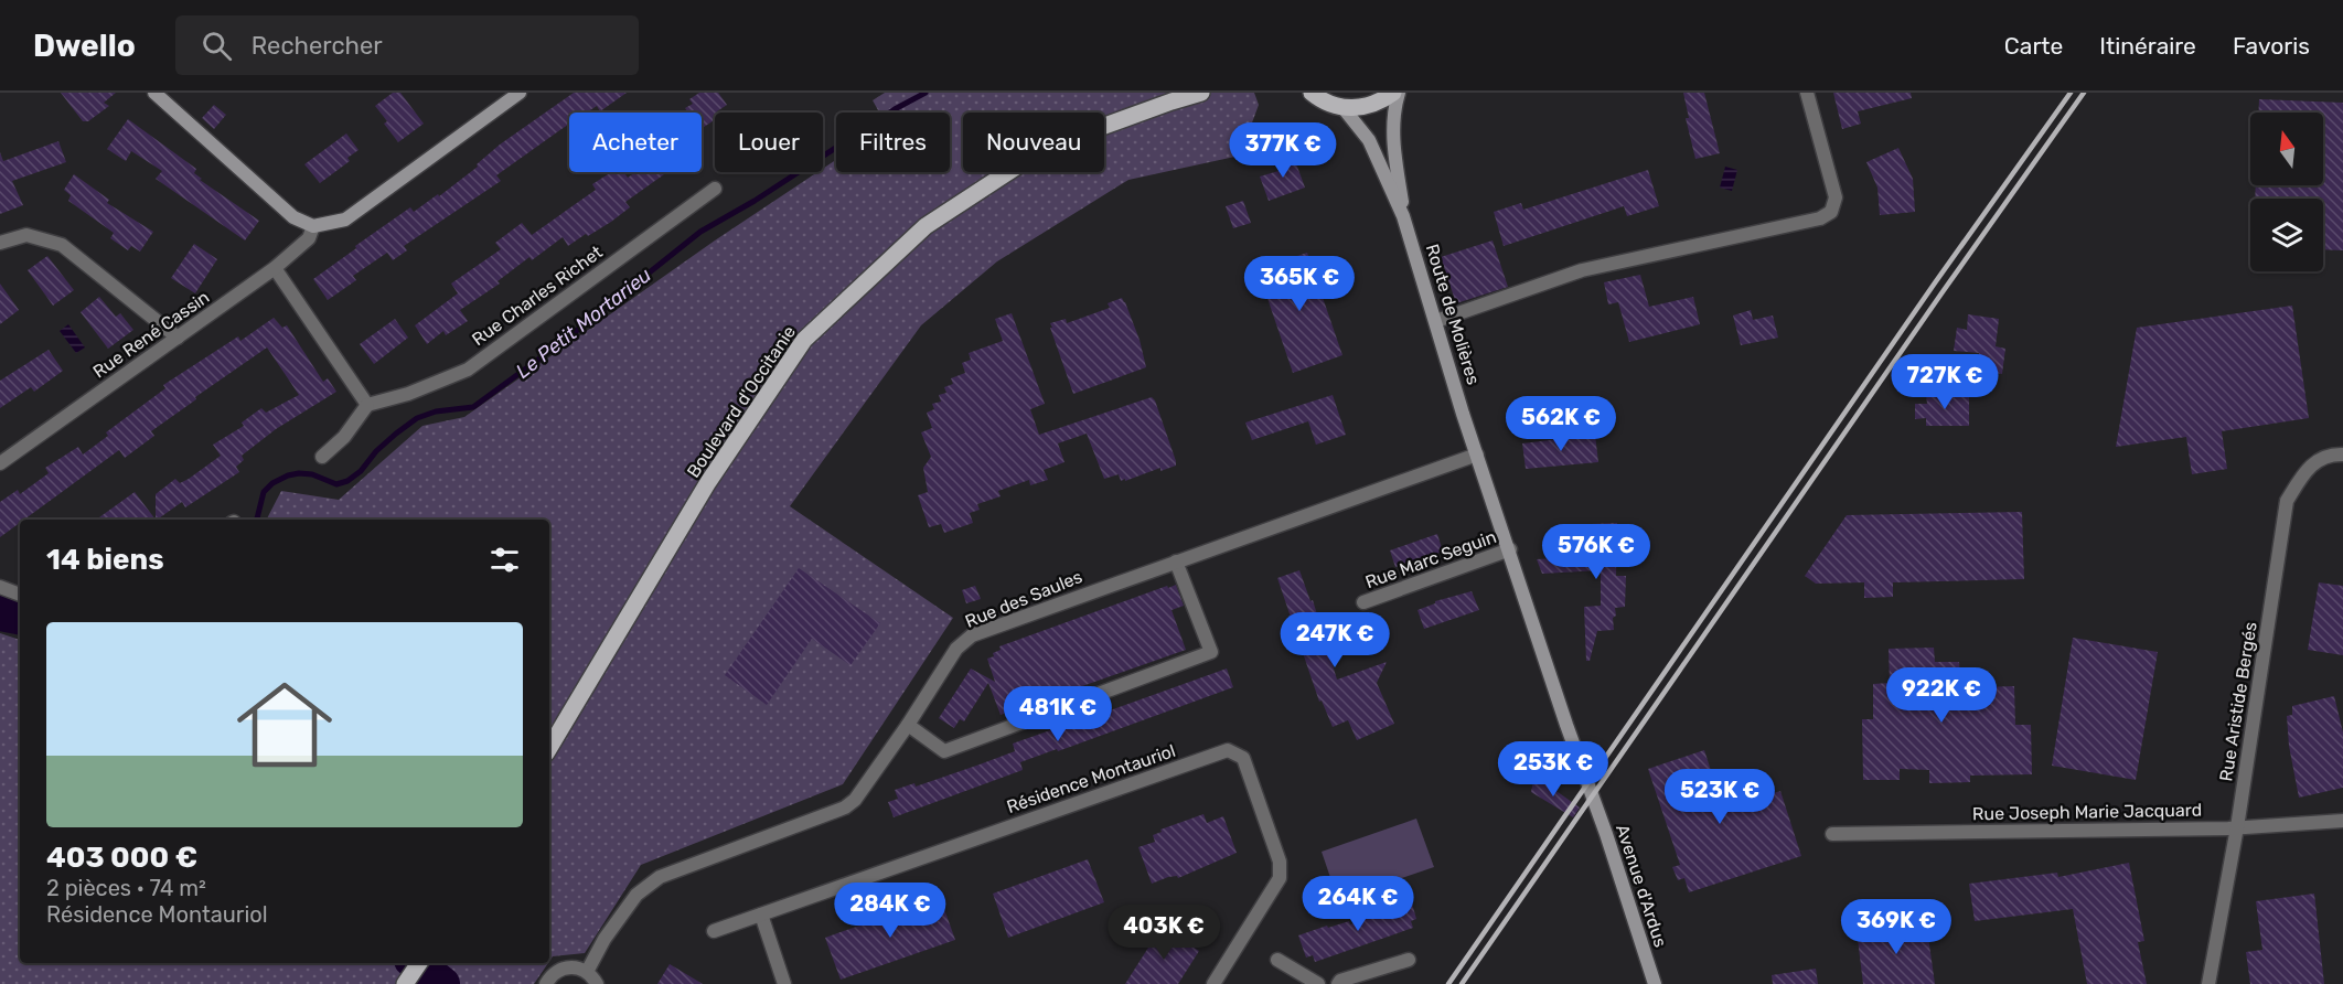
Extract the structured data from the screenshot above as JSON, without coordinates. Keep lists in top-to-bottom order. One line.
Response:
{"streets":{"main road":["Route de Molières","Boulevard d'Occitanie","Avenue d'Ardus"],"street":["Rue Charles Richet","Rue René Cassin","Rue Marc Seguin","Rue des Saules","Rue Aristide Bergés","Résidence Montauriol","Rue Joseph Marie Jacquard"]},"crossings":[["Route de Molières","Rue Marc Seguin"],["Route de Molières","Rue des Saules"],["Route de Molières","Avenue d'Ardus"],["Rue Aristide Bergés","Rue Joseph Marie Jacquard"]],"water":["Le Petit Mortarieu"],"north":"top","page":{"header":"Dwello","search":"Rechercher","nav":["Carte","Itinéraire","Favoris"],"chip":["Acheter","Louer","Filtres","Nouveau"],"price":["377K €","365K €","727K €","562K €","576K €","247K €","922K €","481K €","253K €","523K €","264K €","284K €","369K €","403K €"],"heading":"14 biens","list":[{"name":"403 000 €","note":"2 pièces · 74 m² · Résidence Montauriol"}]}}
